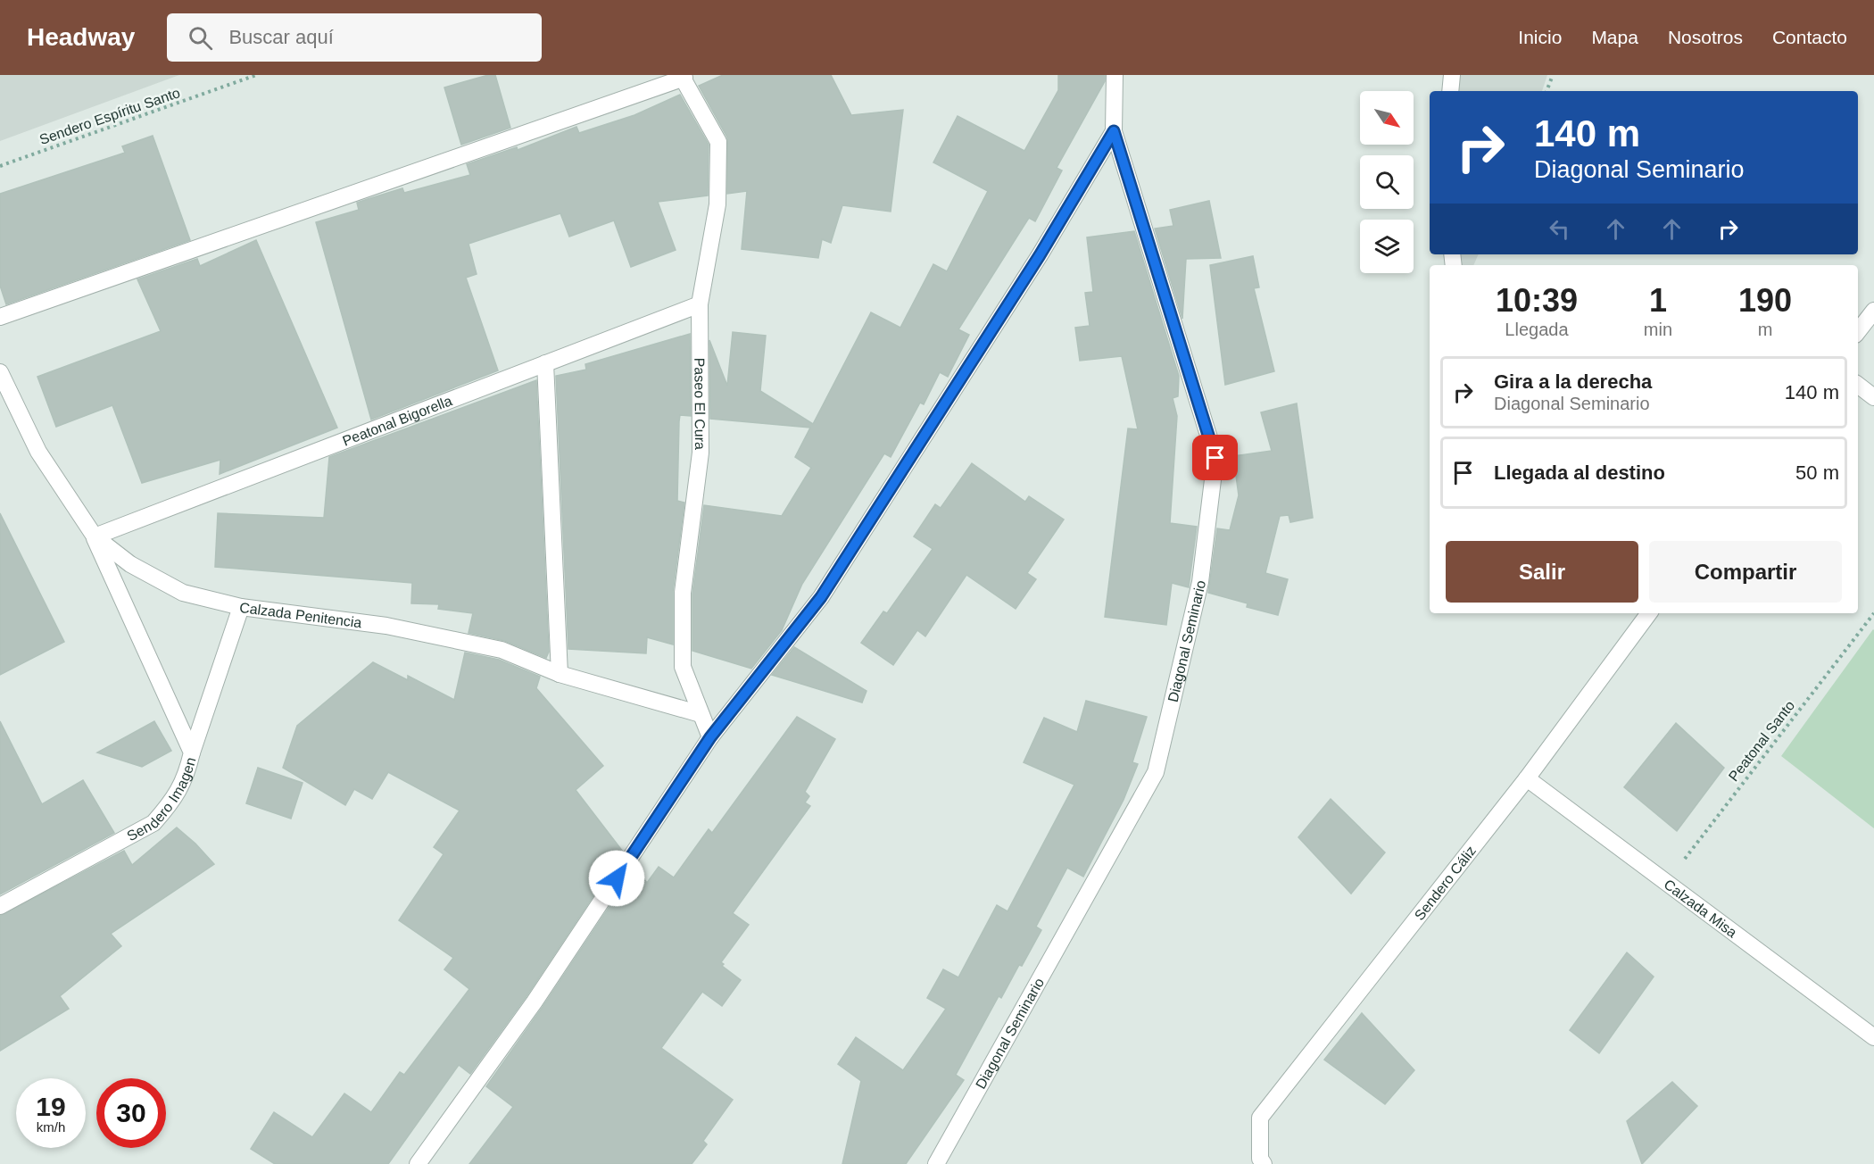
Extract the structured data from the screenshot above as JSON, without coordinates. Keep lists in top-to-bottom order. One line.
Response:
{"streets":{"street":["Paseo El Cura","Peatonal Bigorella","Calzada Penitencia","Diagonal Seminario","Sendero Imagen","Sendero Cáliz","Calzada Misa"],"path":["Sendero Espíritu Santo","Peatonal Santo"]},"crossings":[["Paseo El Cura","Peatonal Bigorella"],["Paseo El Cura","Calzada Penitencia"],["Peatonal Bigorella","Calzada Penitencia"],["Peatonal Bigorella","Sendero Imagen"],["Calzada Penitencia","Sendero Imagen"],["Peatonal Santo","Calzada Misa"],["Sendero Cáliz","Calzada Misa"]],"north":"bottom right","page":{"header":"Headway","search":"Buscar aquí","nav":["Inicio","Mapa","Nosotros","Contacto"],"turn":["140 m","Diagonal Seminario"],"eta":["10:39","Llegada","1","min","190","m"],"list":[{"name":"Gira a la derecha","note":"Diagonal Seminario","value":"140 m"},{"name":"Llegada al destino","value":"50 m"}],"buttons":["Salir","Compartir"],"speed":"19 km/h","limit":"30"}}
